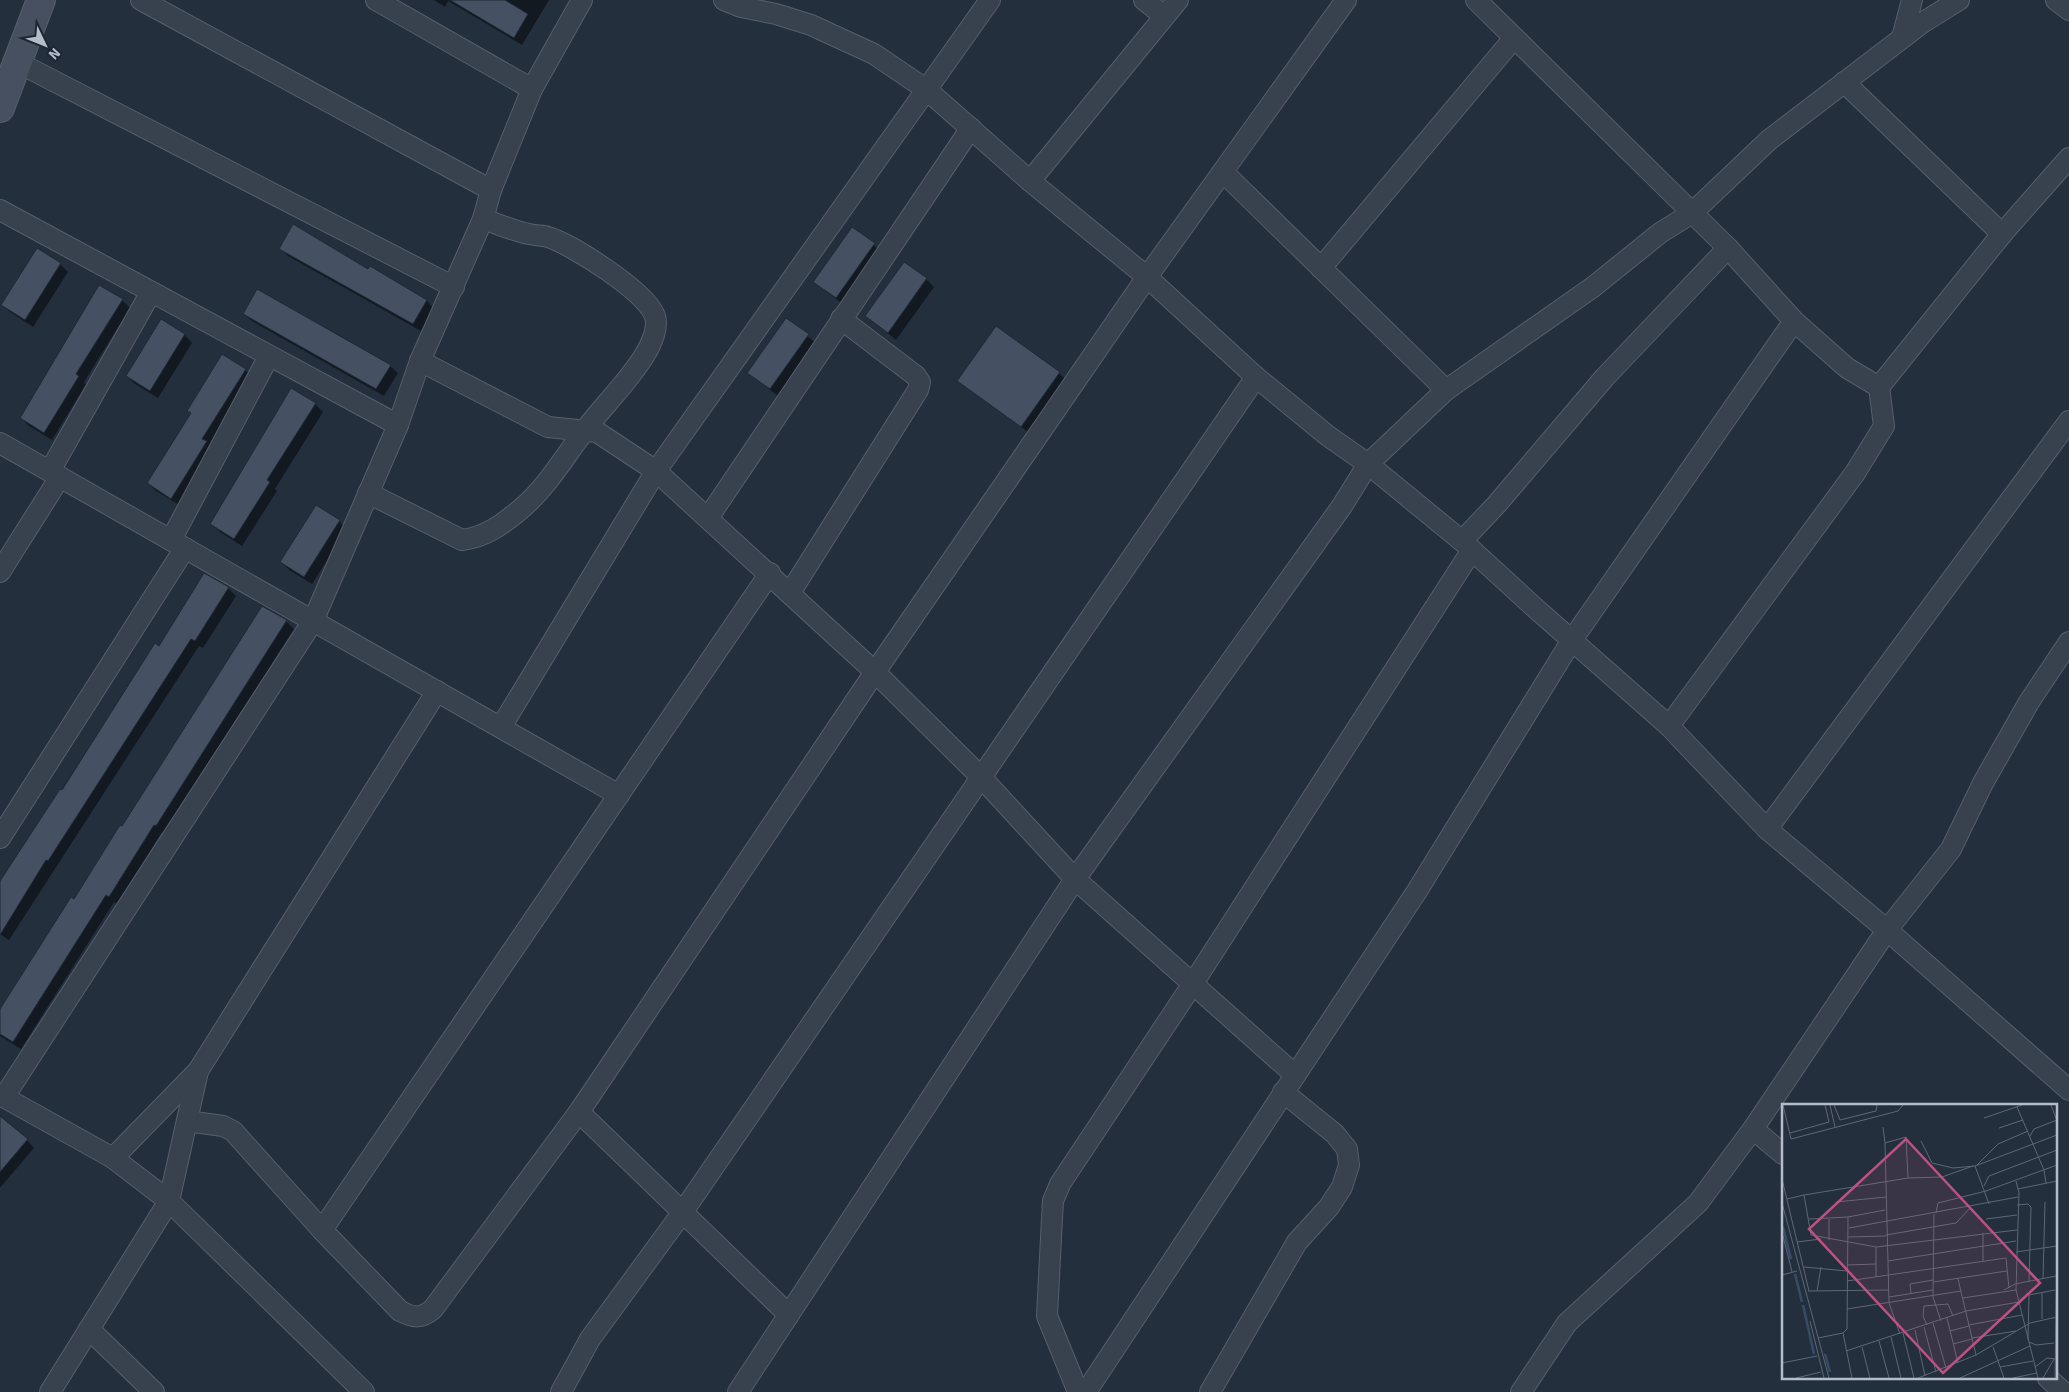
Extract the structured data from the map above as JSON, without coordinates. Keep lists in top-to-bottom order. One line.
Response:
{"north":"bottom right"}
